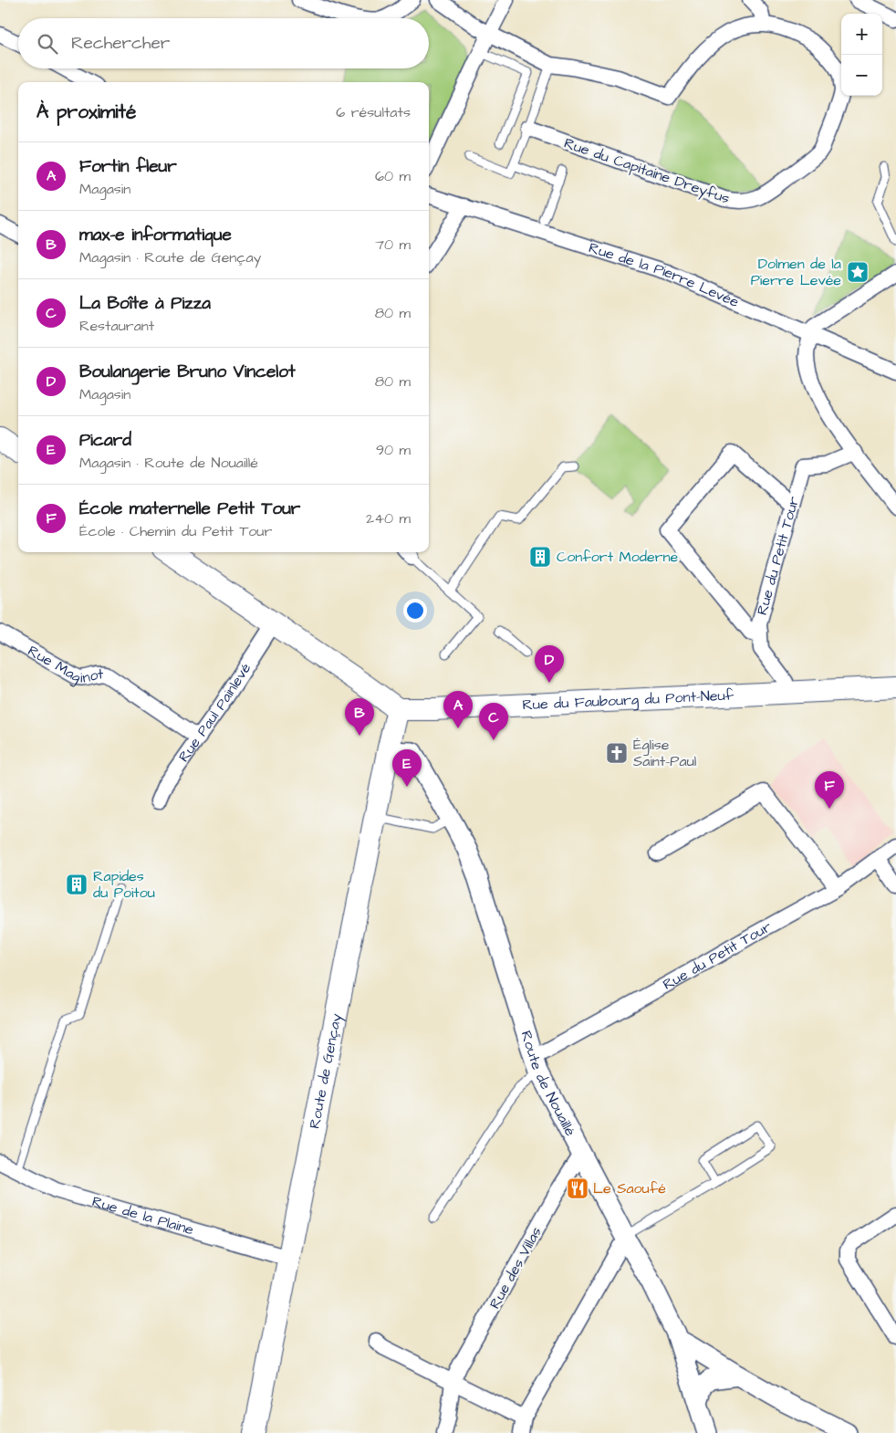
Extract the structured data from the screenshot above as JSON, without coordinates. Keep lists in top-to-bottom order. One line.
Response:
{"streets":{"main road":["Rue du Faubourg du Pont-Neuf","Route de Gençay"],"street":["Rue du Capitaine Dreyfus","Rue de la Pierre Levée","Rue du Petit Tour","Rue Maginot","Rue Paul Painlevé","Route de Nouaillé","Rue de la Plaine","Rue des Villas"]},"crossings":[["Rue du Petit Tour","Rue du Faubourg du Pont-Neuf"],["Rue du Petit Tour","Route de Nouaillé"],["Rue Maginot","Rue Paul Painlevé"],["Rue du Faubourg du Pont-Neuf","Route de Gençay"],["Route de Gençay","Route de Nouaillé"],["Route de Gençay","Rue de la Plaine"],["Route de Nouaillé","Rue des Villas"]],"places":{"place":["Dolmen de la Pierre Levée"],"building":["Confort Moderne","Rapides du Poitou"],"church":["Église Saint-Paul"],"restaurant":["Le Saoufé"]},"page":{"map_buttons":["+","−"],"search":"Rechercher","heading":["À proximité","6 résultats"],"list":[{"mark":"A","name":"Fortin fleur","note":"Magasin","value":"60 m"},{"mark":"B","name":"max-e informatique","note":"Magasin · Route de Gençay","value":"70 m"},{"mark":"C","name":"La Boîte à Pizza","note":"Restaurant","value":"80 m"},{"mark":"D","name":"Boulangerie Bruno Vincelot","note":"Magasin","value":"80 m"},{"mark":"E","name":"Picard","note":"Magasin · Route de Nouaillé","value":"90 m"},{"mark":"F","name":"École maternelle Petit Tour","note":"École · Chemin du Petit Tour","value":"240 m"}],"pins":["D","A","B","C","E","F"]}}
